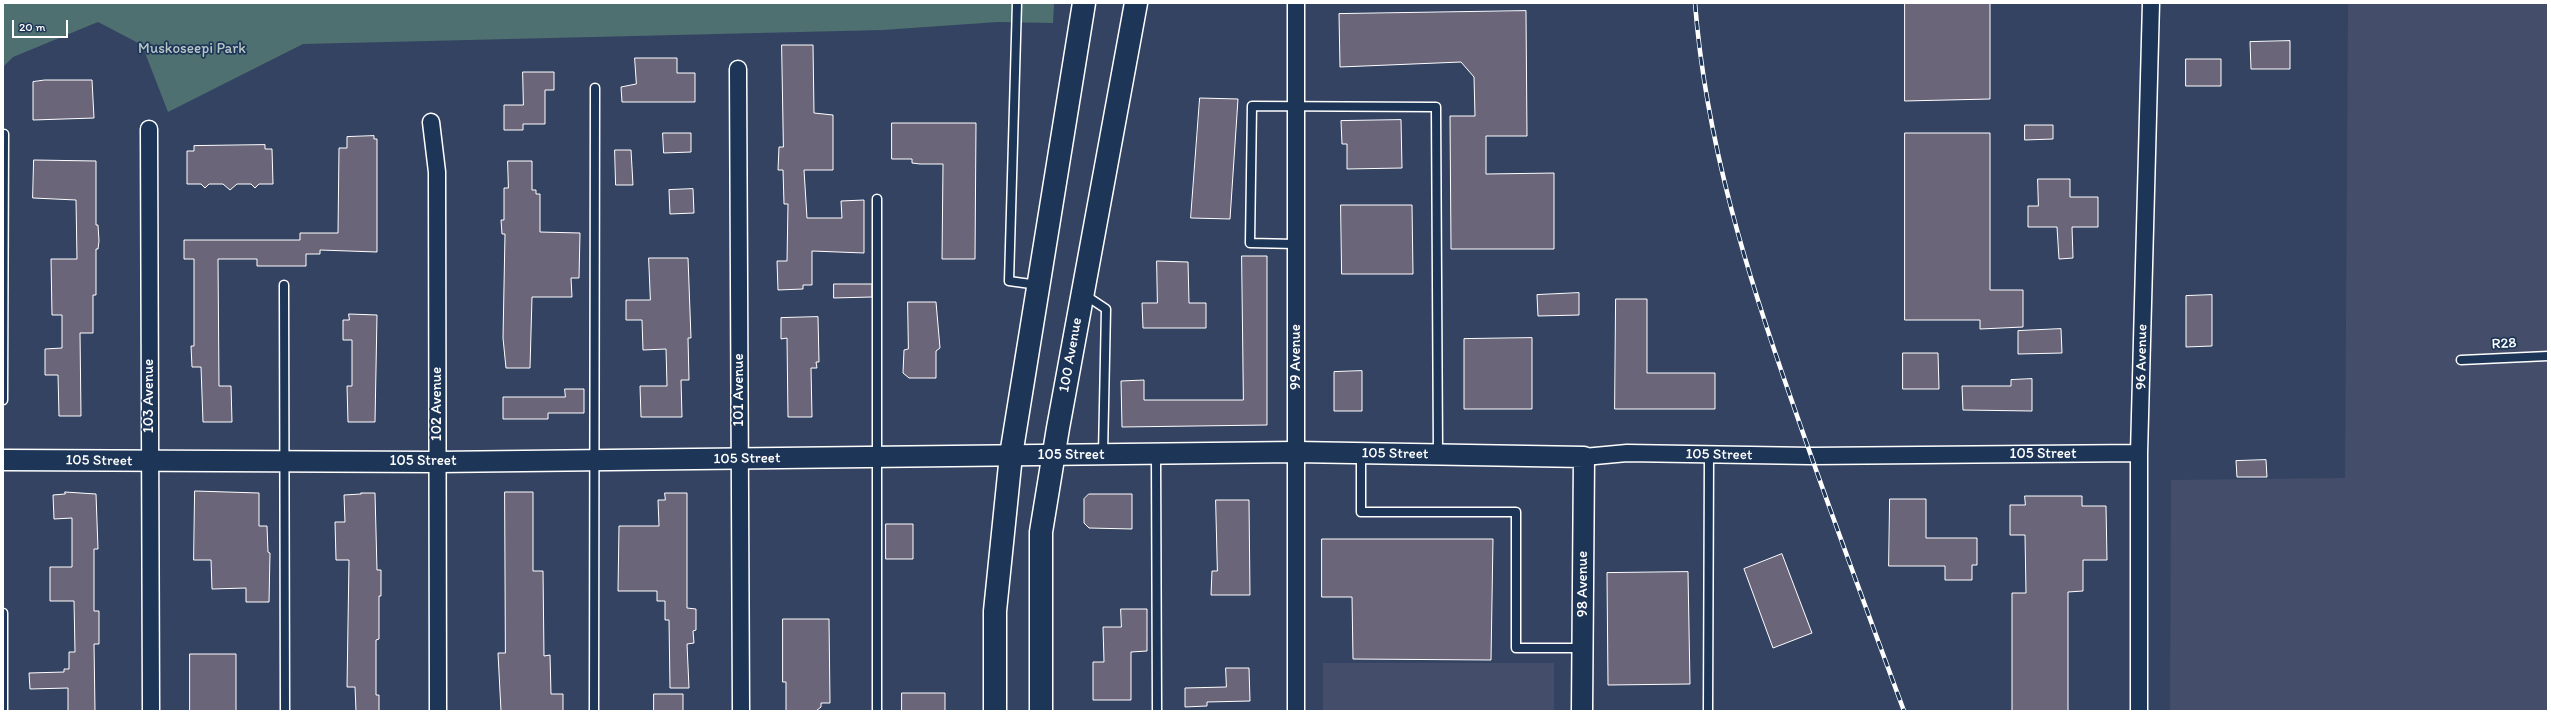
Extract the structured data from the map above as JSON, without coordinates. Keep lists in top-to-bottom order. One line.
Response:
{"streets":{"main road":["100 Avenue"],"street":["99 Avenue","96 Avenue","101 Avenue","103 Avenue","102 Avenue","105 Street","98 Avenue"],"lane":["R28"]},"crossings":[["100 Avenue","105 Street"],["99 Avenue","105 Street"],["96 Avenue","105 Street"],["101 Avenue","105 Street"],["103 Avenue","105 Street"],["102 Avenue","105 Street"],["105 Street","98 Avenue"]],"parks":["Muskoseepi Park"],"scale_bar":"20 m"}
